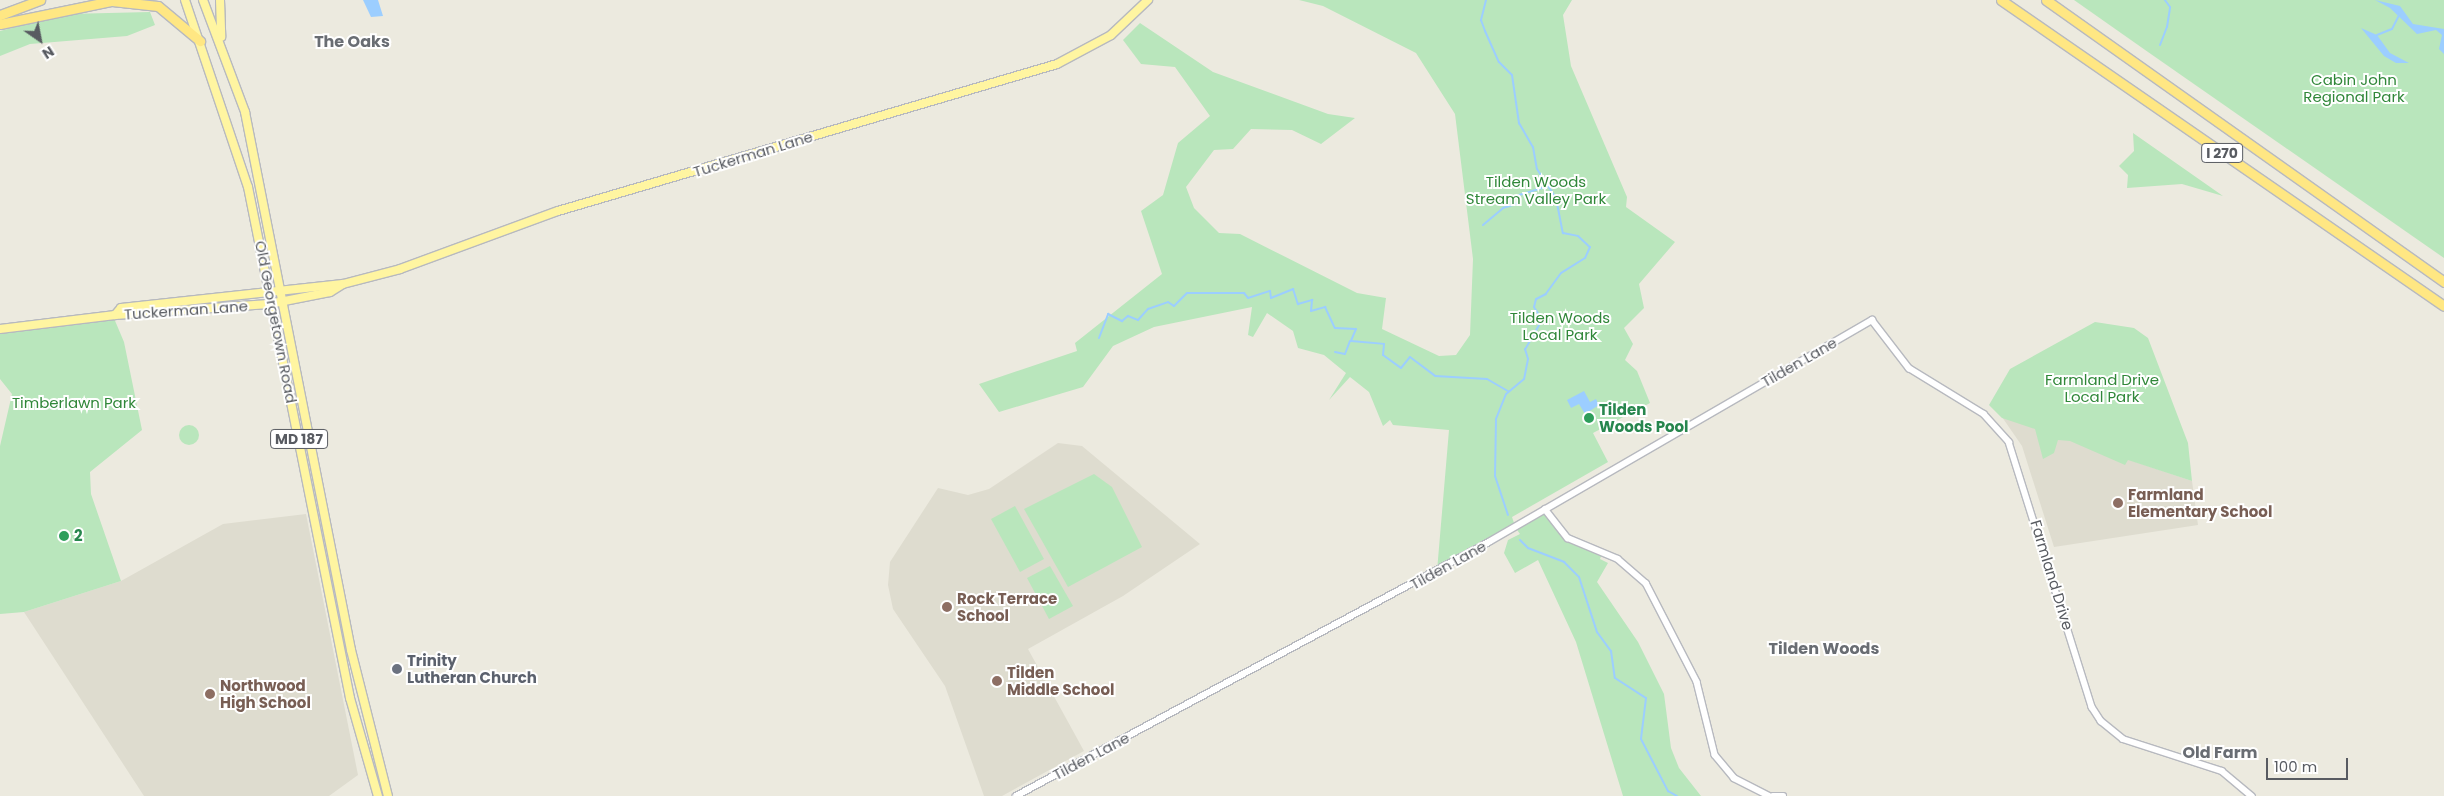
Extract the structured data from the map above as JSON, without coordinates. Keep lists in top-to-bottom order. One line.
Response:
{"streets":{"highway":["I 270"],"main road":["Tuckerman Lane","Old Georgetown Road","MD 187"],"street":["Tilden Lane","Farmland Drive"]},"crossings":[["Tuckerman Lane","Old Georgetown Road"],["Tilden Lane","Farmland Drive"]],"districts":["The Oaks","Tilden Woods","Old Farm"],"parks":["Cabin John Regional Park","Tilden Woods Stream Valley Park","Tilden Woods Local Park","Farmland Drive Local Park","Timberlawn Park"],"places":["Tilden Woods Pool","Farmland Elementary School","2","Rock Terrace School","Trinity Lutheran Church","Tilden Middle School","Northwood High School"],"scale_bar":"100 m","north":"bottom right"}
